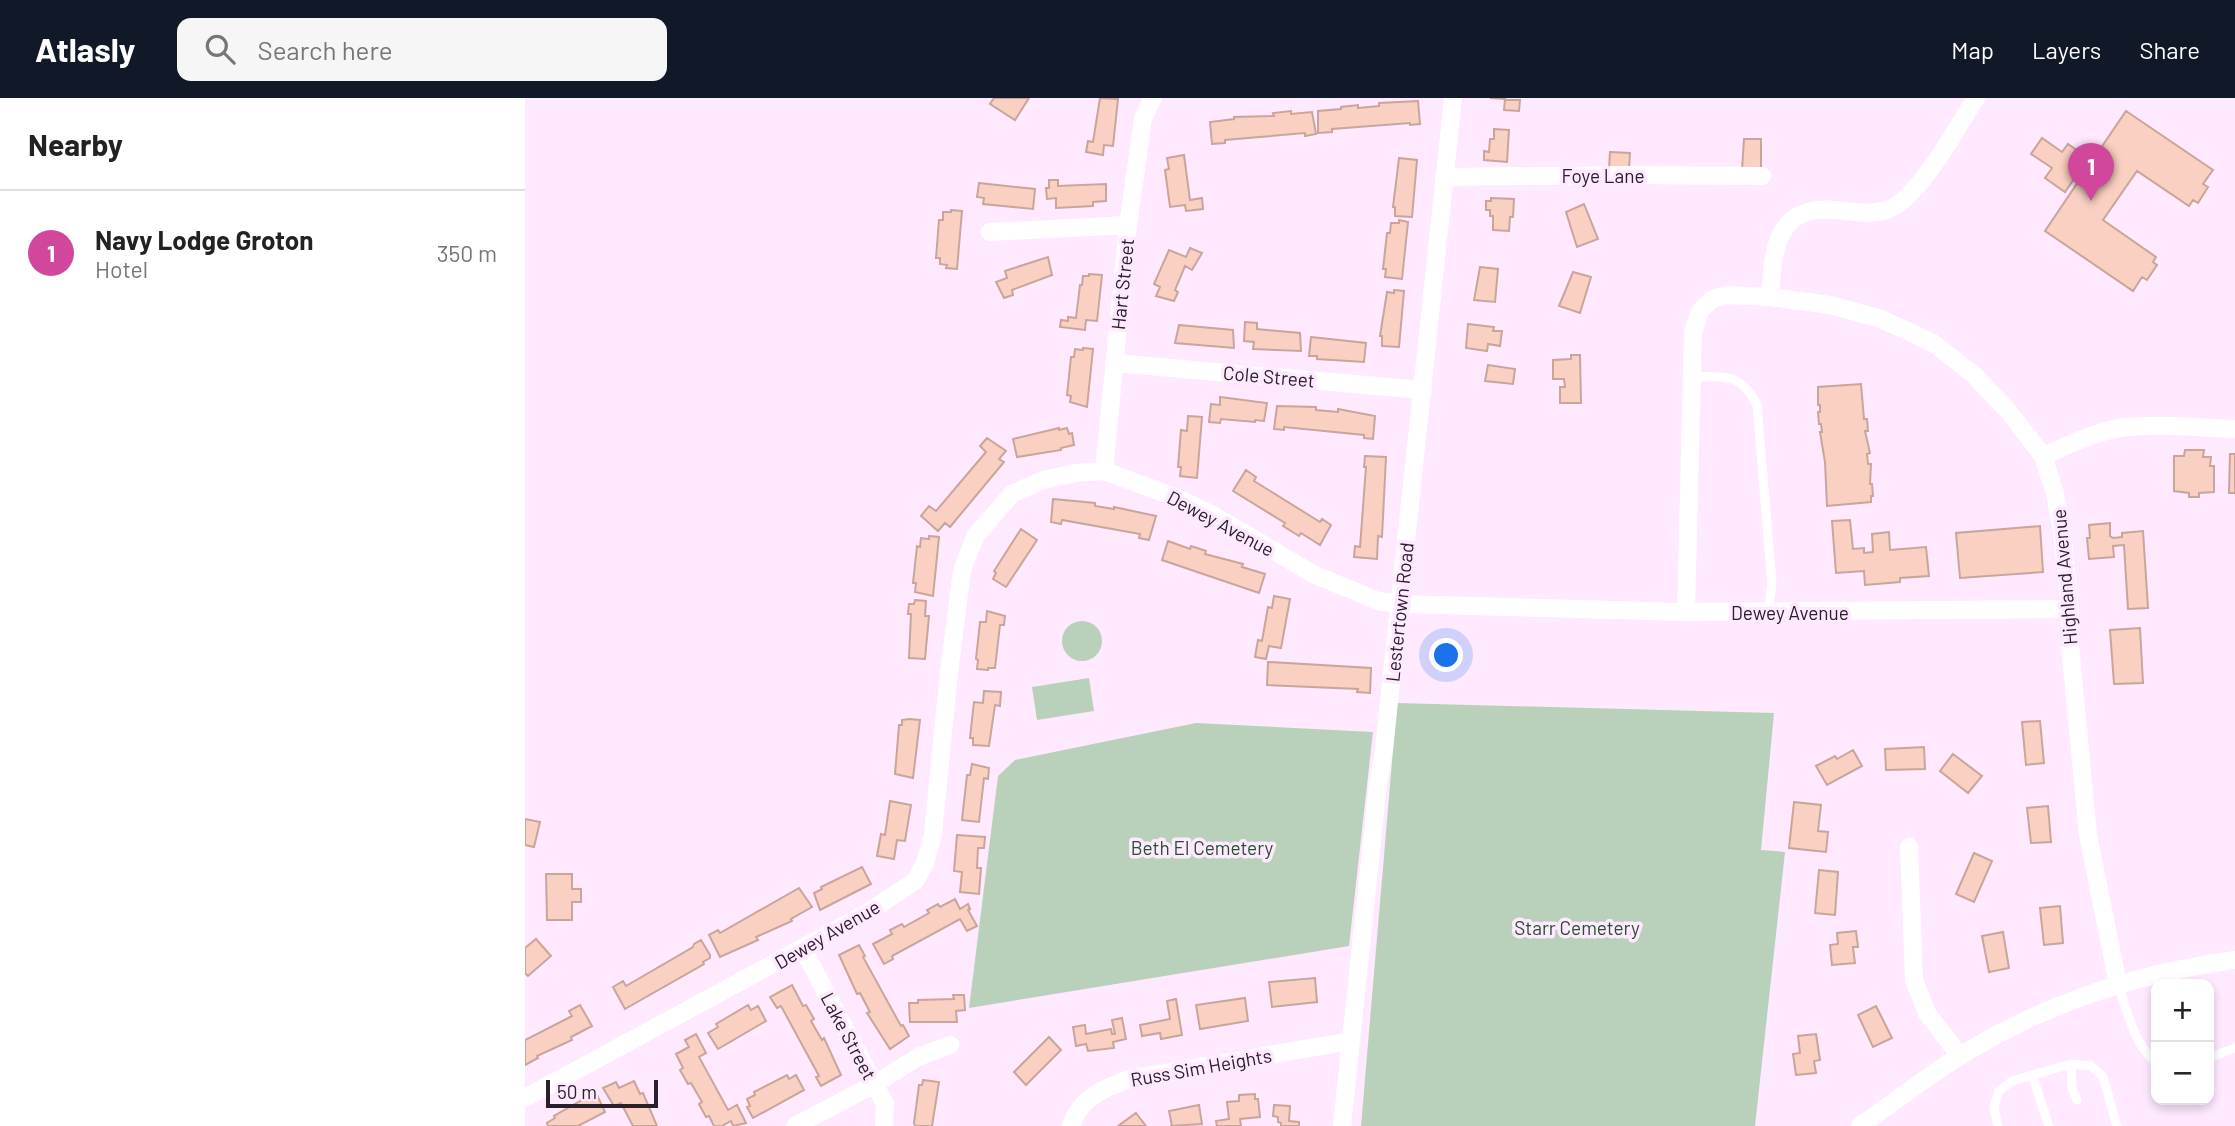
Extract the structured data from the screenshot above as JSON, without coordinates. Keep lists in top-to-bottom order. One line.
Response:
{"streets":{"street":["Foye Lane","Hart Street","Cole Street","Dewey Avenue","Highland Avenue","Lestertown Road","Lake Street","Russ Sim Heights"]},"crossings":[["Foye Lane","Lestertown Road"],["Hart Street","Cole Street"],["Hart Street","Dewey Avenue"],["Cole Street","Lestertown Road"],["Dewey Avenue","Highland Avenue"],["Dewey Avenue","Lestertown Road"],["Dewey Avenue","Lake Street"],["Lestertown Road","Russ Sim Heights"]],"parks":["Beth El Cemetery","Starr Cemetery"],"scale_bar":"50 m","page":{"header":"Atlasly","search":"Search here","nav":["Map","Layers","Share"],"heading":"Nearby","pins":"1","list":[{"mark":"1","name":"Navy Lodge Groton","note":"Hotel","value":"350 m"}],"map_buttons":["+","−"],"scale":"50 m"}}
